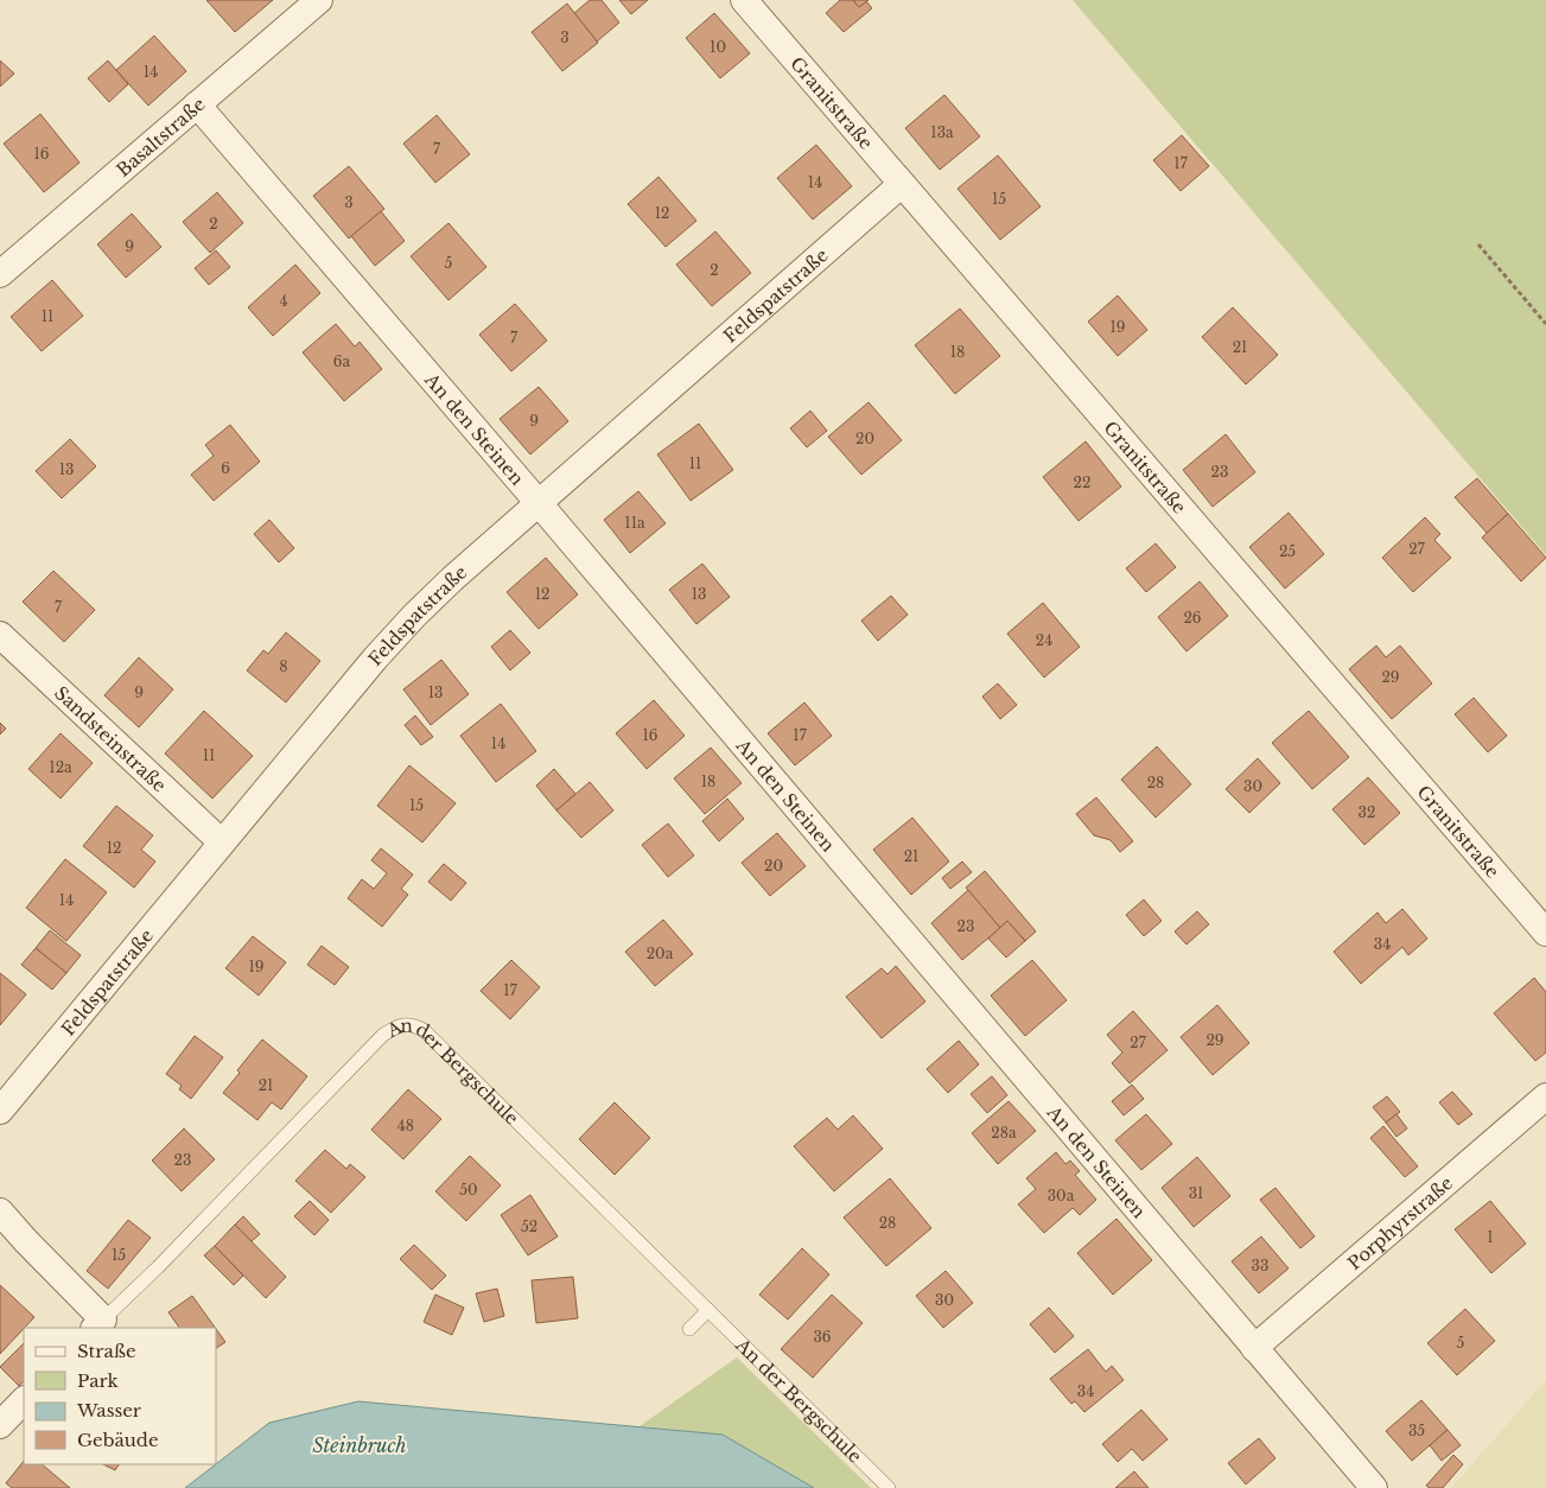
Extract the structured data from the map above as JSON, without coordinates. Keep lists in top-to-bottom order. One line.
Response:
{"streets":{"street":["Granitstraße","Basaltstraße","Feldspatstraße","An den Steinen","Sandsteinstraße","An der Bergschule","Porphyrstraße"]},"crossings":[["Granitstraße","Feldspatstraße"],["Basaltstraße","An den Steinen"],["Feldspatstraße","An den Steinen"],["Feldspatstraße","Sandsteinstraße"],["An den Steinen","Porphyrstraße"]],"water":["Steinbruch"],"house_numbers":["3","10","14","13a","7","16","17","14","15","3","12","2","9","5","2","4","11","19","7","21","18","6a","9","20","11","6","13","23","22","11a","27","25","12","13","7","26","24","8","29","9","13","16","17","14","11","12a","18","28","30","15","32","12","21","20","14","23","34","20a","19","17","29","27","21","48","28a","23","50","31","30a","28","52","1","15","33","30","36","5","34","35"],"legend":["Straße","Park","Wasser","Gebäude"]}
